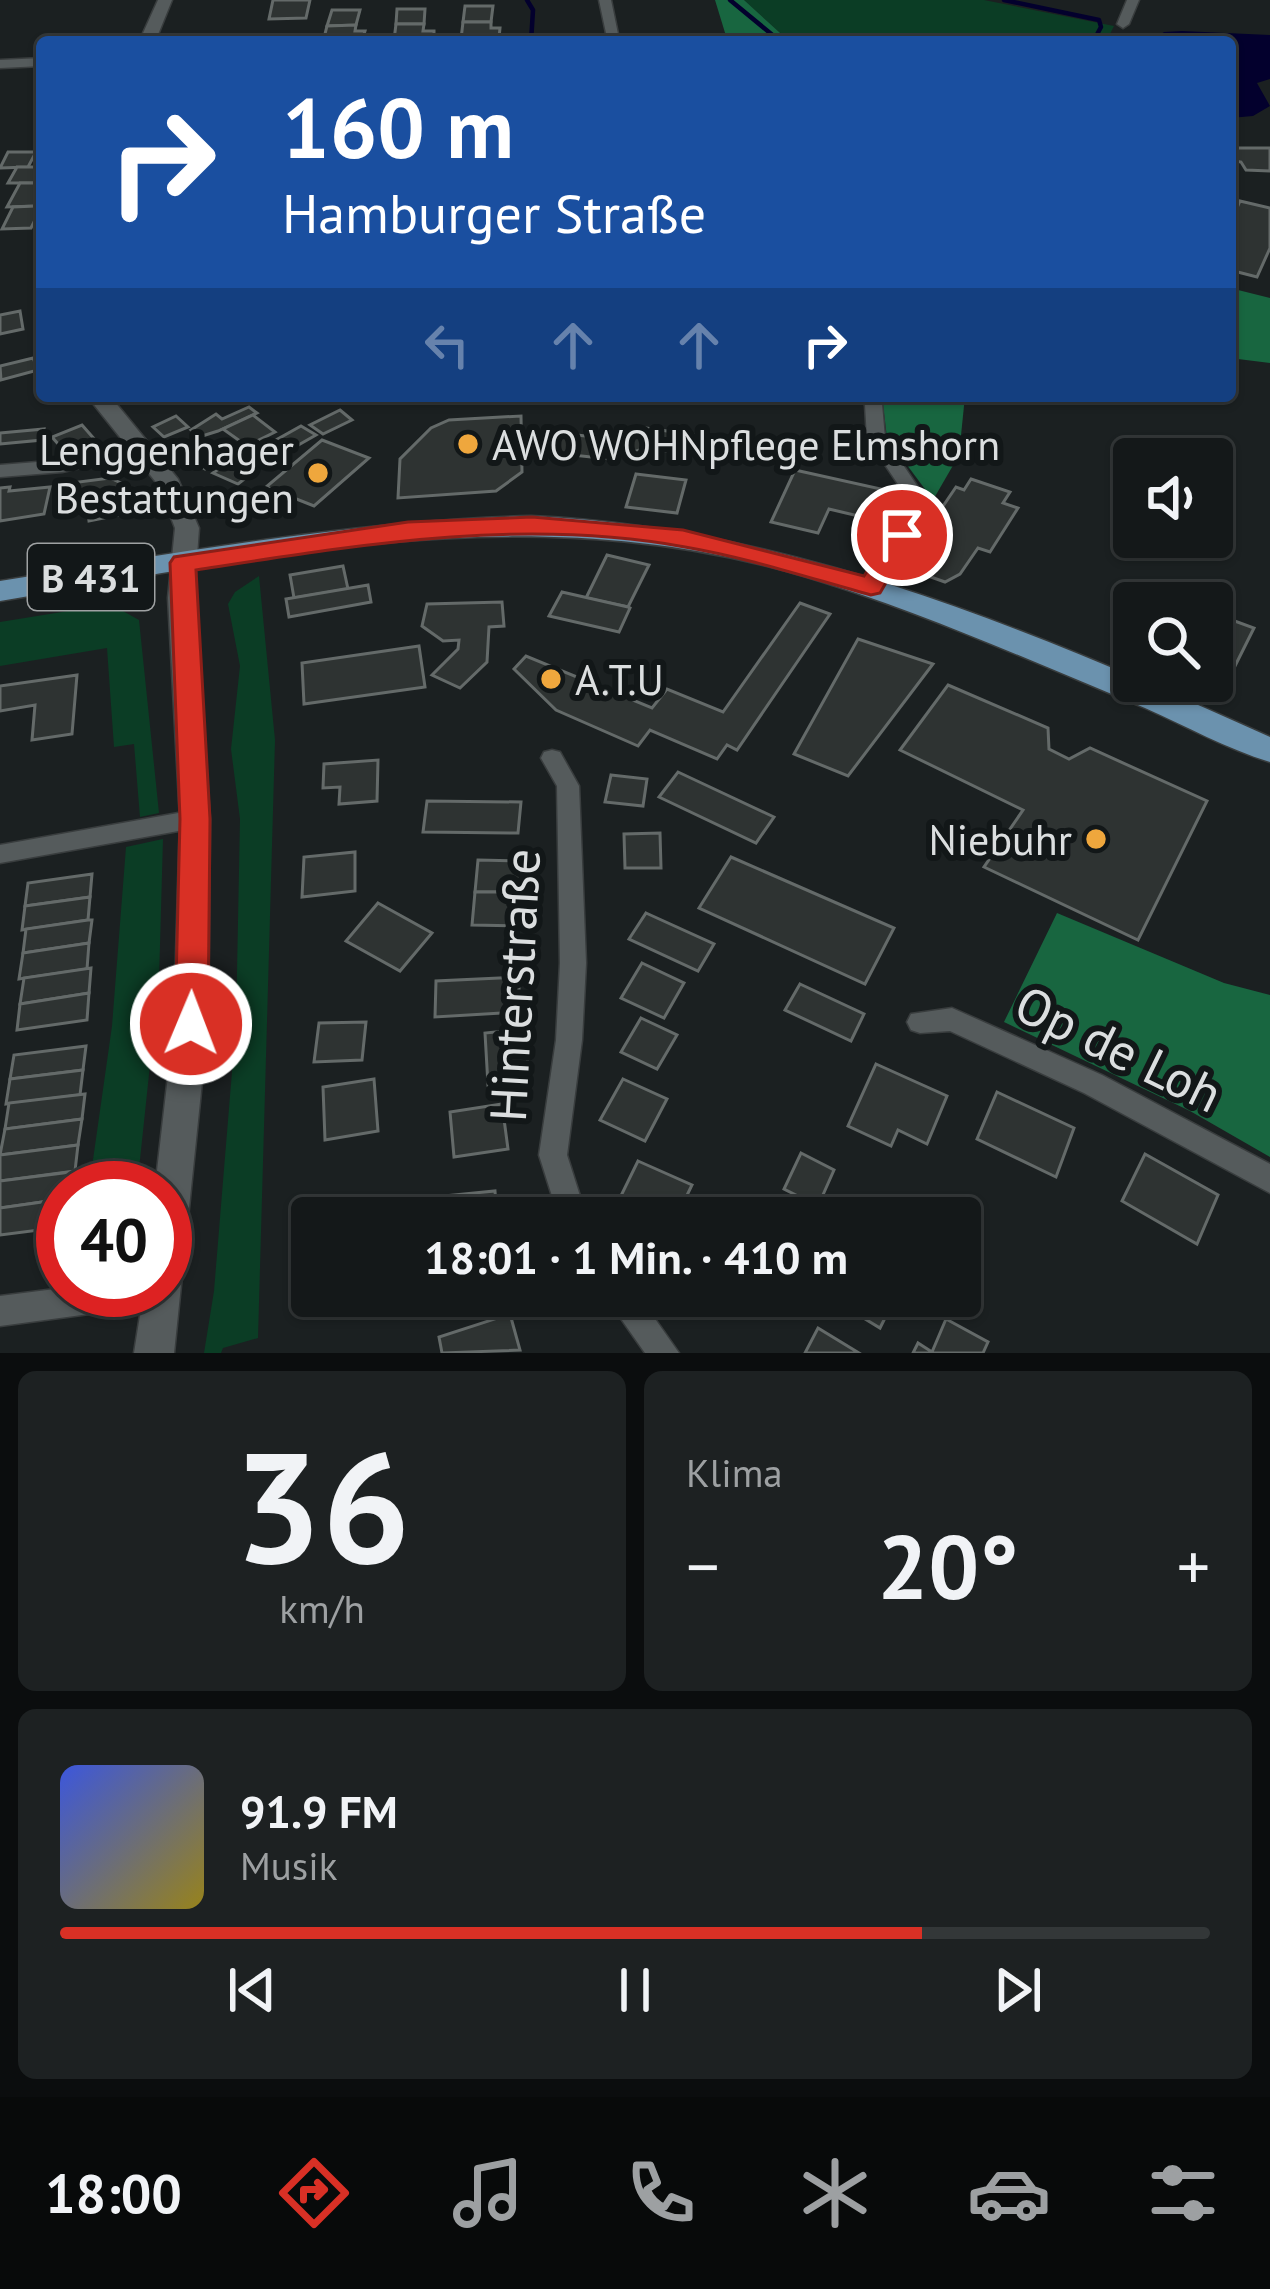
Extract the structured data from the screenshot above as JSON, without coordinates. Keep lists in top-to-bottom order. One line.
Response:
{"streets":{"main road":["B 431"],"street":["Hinterstraße","Op de Loh"]},"places":["AWO WOHNpflege Elmshorn","Lenggenhager Bestattungen","A.T.U","Niebuhr"],"page":{"turn":["160 m","Hamburger Straße"],"limit":"40","trip":"18:01 · 1 Min. · 410 m","tile":[["36","km/h"],"Klima"],"heat":["−","20°","+"],"song":["91.9 FM","Musik"],"tabs":"18:00"}}
